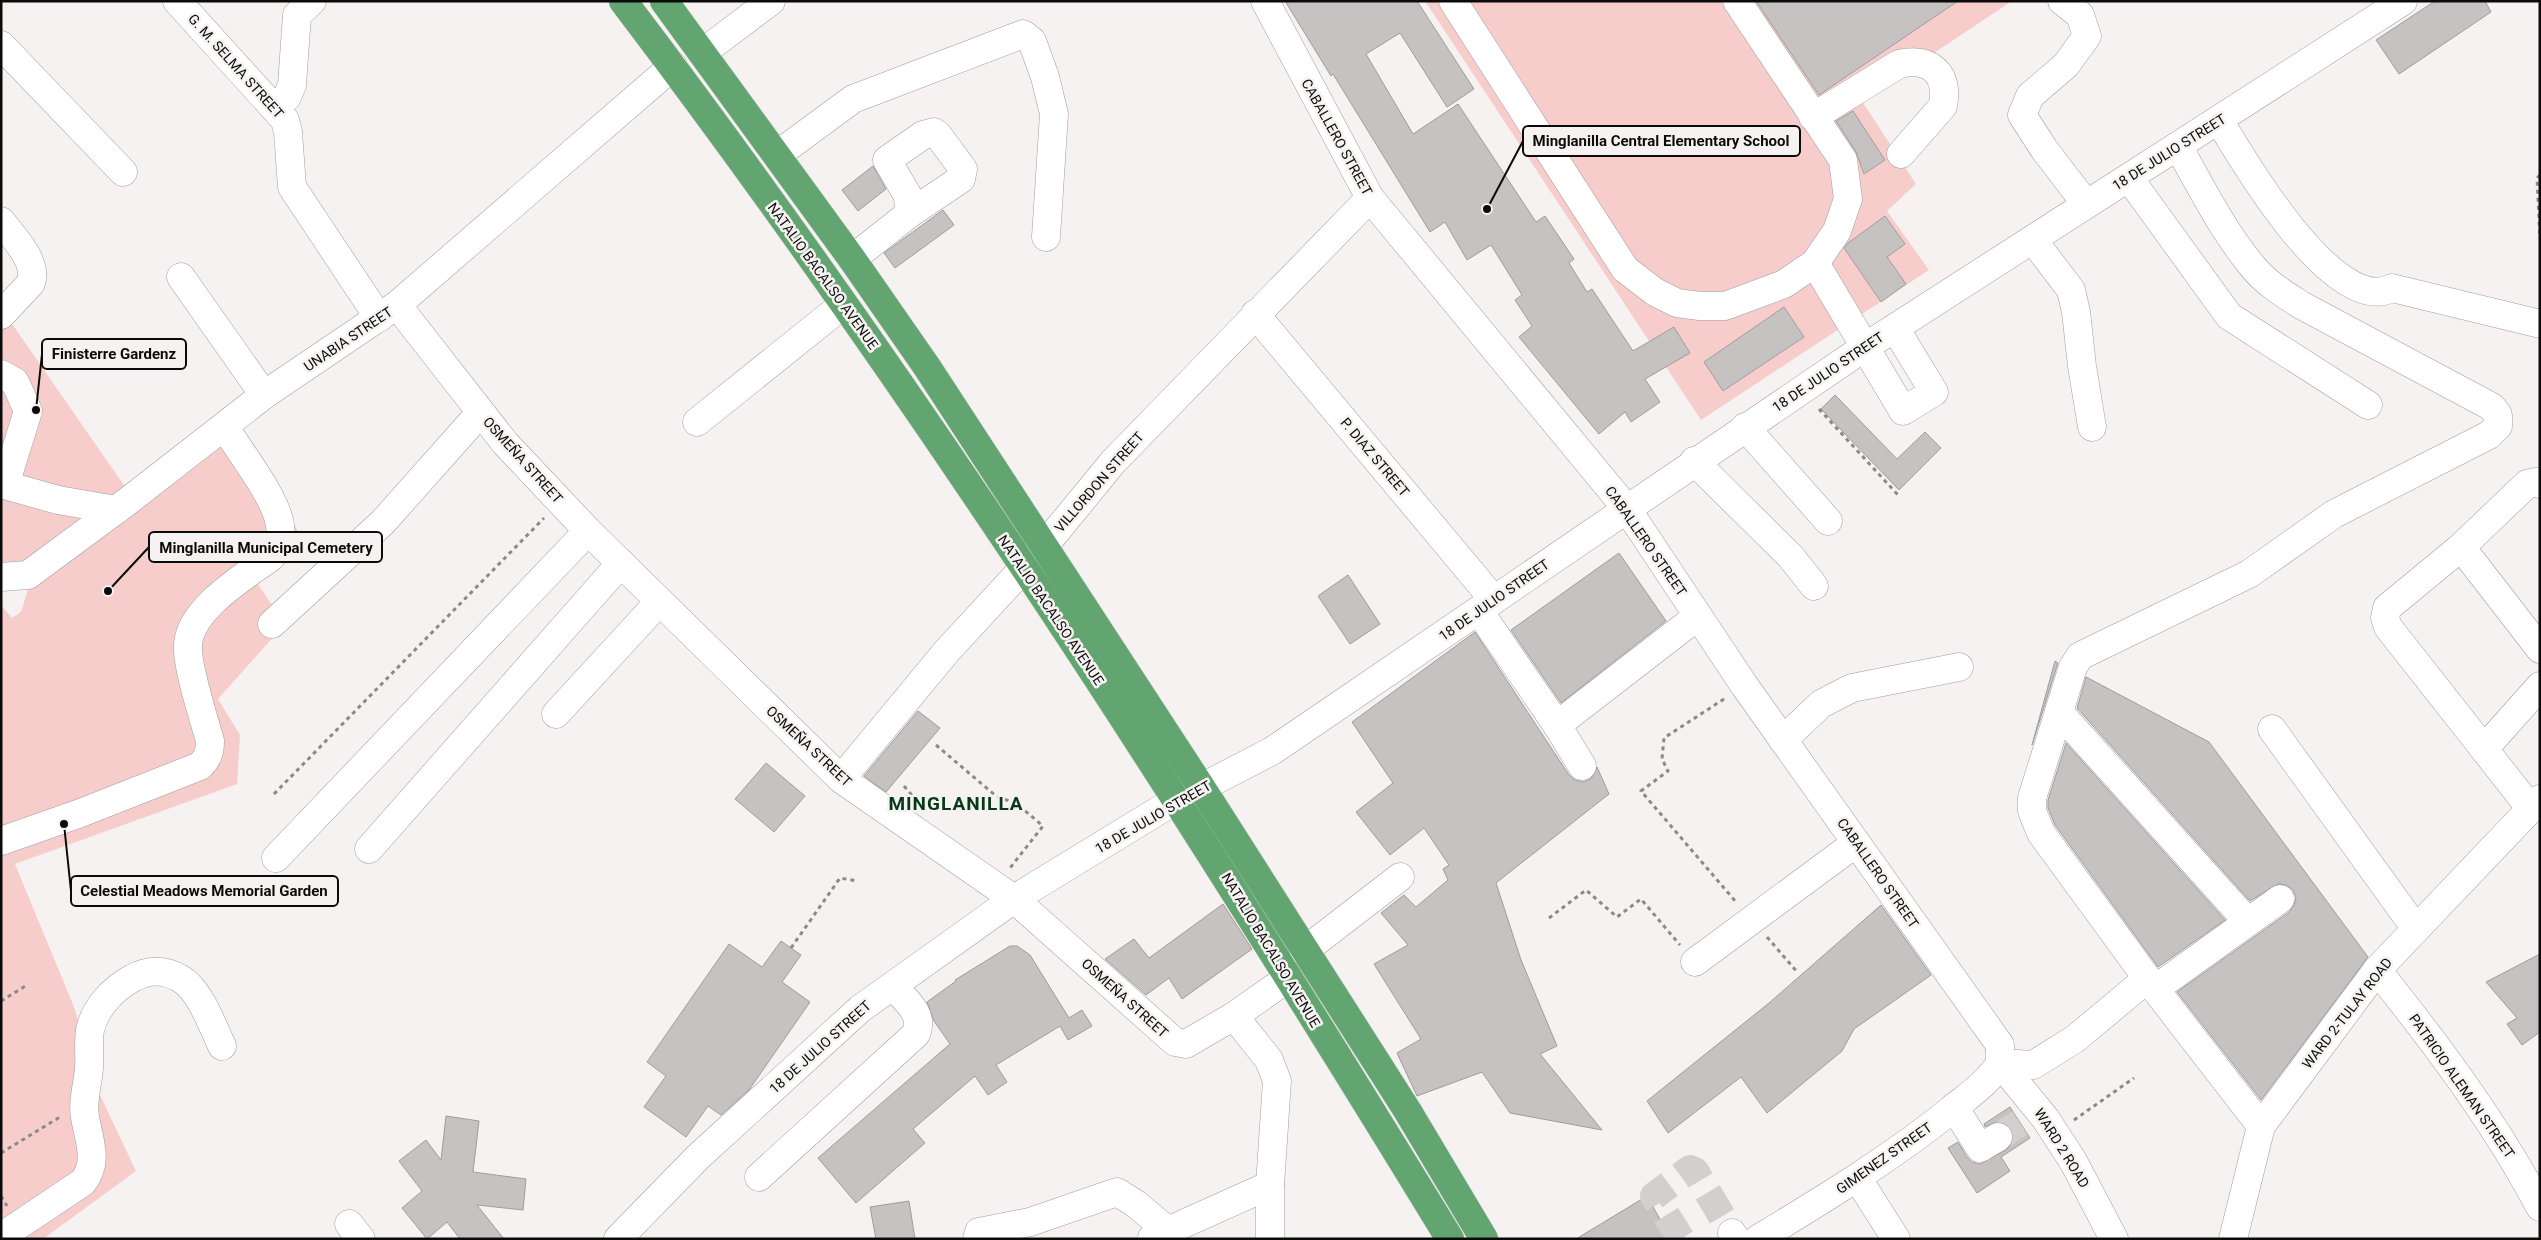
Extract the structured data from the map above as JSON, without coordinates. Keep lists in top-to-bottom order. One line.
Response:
{"streets":{"highway":["NATALIO BACALSO AVENUE"],"street":["G. M. SELMA STREET","CABALLERO STREET","18 DE JULIO STREET","UNABIA STREET","P. DIAZ STREET","OSMEÑA STREET","VILLORDON STREET","WARD 2-TULAY ROAD","PATRICIO ALEMAN STREET","WARD 2 ROAD","GIMENEZ STREET"]},"crossings":[["G. M. SELMA STREET","UNABIA STREET"],["G. M. SELMA STREET","OSMEÑA STREET"],["CABALLERO STREET","18 DE JULIO STREET"],["CABALLERO STREET","VILLORDON STREET"],["CABALLERO STREET","WARD 2 ROAD"],["CABALLERO STREET","GIMENEZ STREET"],["18 DE JULIO STREET","NATALIO BACALSO AVENUE"],["18 DE JULIO STREET","P. DIAZ STREET"],["18 DE JULIO STREET","OSMEÑA STREET"],["NATALIO BACALSO AVENUE","UNABIA STREET"],["NATALIO BACALSO AVENUE","OSMEÑA STREET"],["NATALIO BACALSO AVENUE","VILLORDON STREET"],["UNABIA STREET","OSMEÑA STREET"],["P. DIAZ STREET","VILLORDON STREET"],["OSMEÑA STREET","VILLORDON STREET"],["WARD 2-TULAY ROAD","PATRICIO ALEMAN STREET"],["WARD 2 ROAD","GIMENEZ STREET"]],"districts":["MINGLANILLA"],"places":["Minglanilla Central Elementary School","Finisterre Gardenz","Minglanilla Municipal Cemetery","Celestial Meadows Memorial Garden"]}
